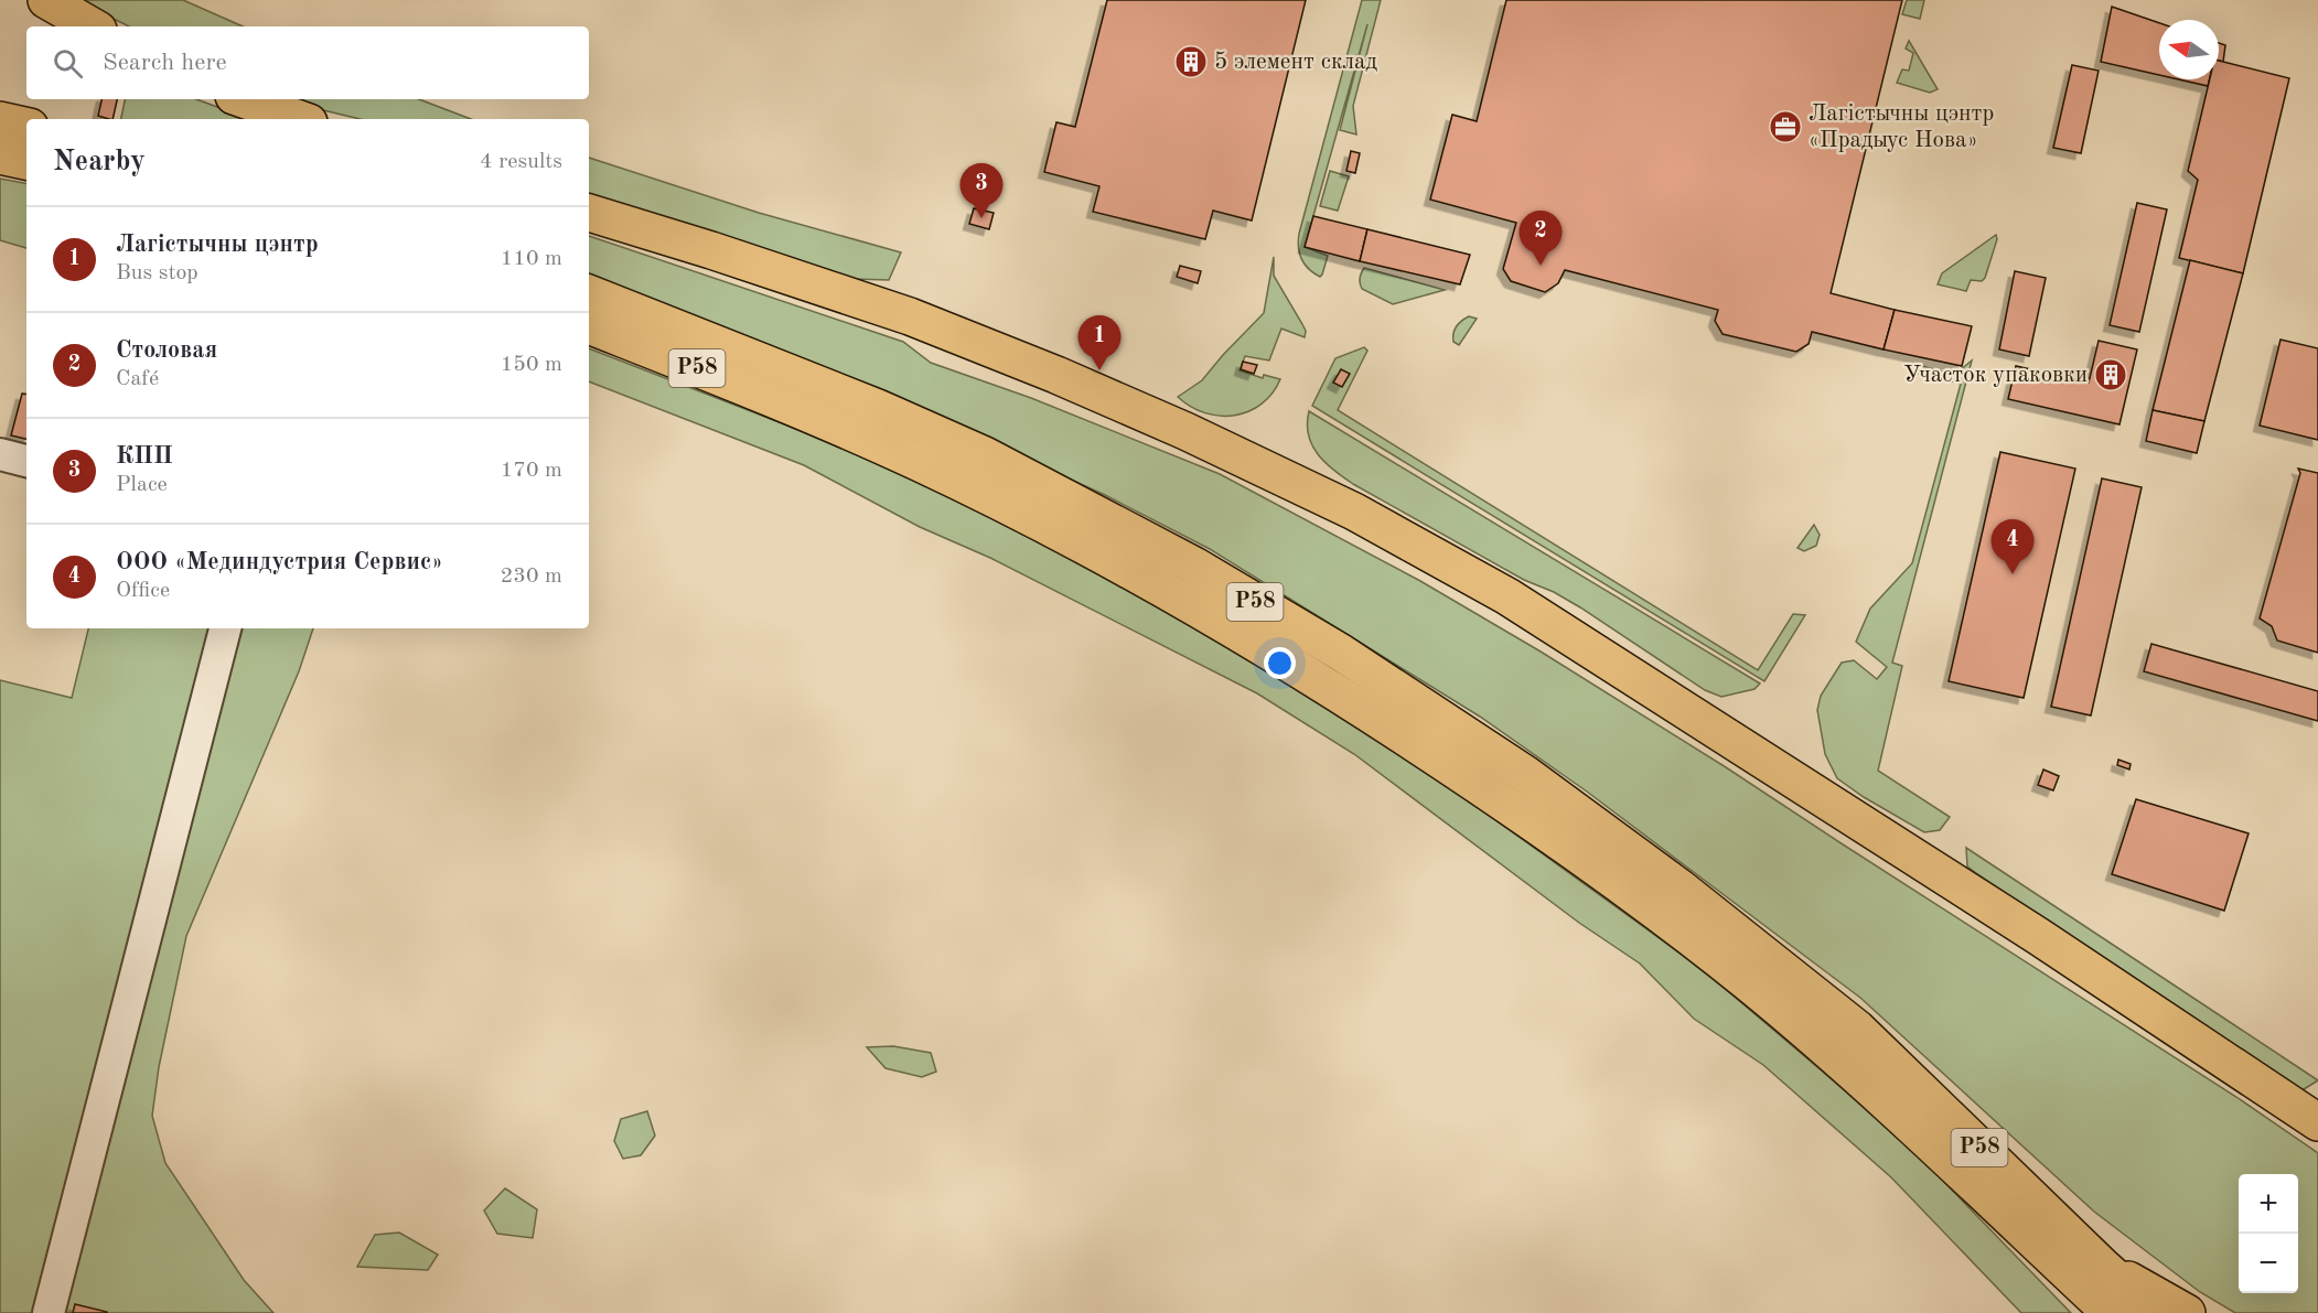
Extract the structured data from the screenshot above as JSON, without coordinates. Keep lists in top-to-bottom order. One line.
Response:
{"streets":{"main road":["Р58"]},"places":{"building":["5 элемент склад","Участок упаковки"],"office":["Лагістычны цэнтр «Прадыус Нова»"]},"north":"left","page":{"search":"Search here","heading":["Nearby","4 results"],"pins":["3","2","1","4"],"list":[{"mark":"1","name":"Лагістычны цэнтр","note":"Bus stop","value":"110 m"},{"mark":"2","name":"Столовая","note":"Café","value":"150 m"},{"mark":"3","name":"КПП","note":"Place","value":"170 m"},{"mark":"4","name":"ООО «Мединдустрия Сервис»","note":"Office","value":"230 m"}],"map_buttons":["+","−"]}}
